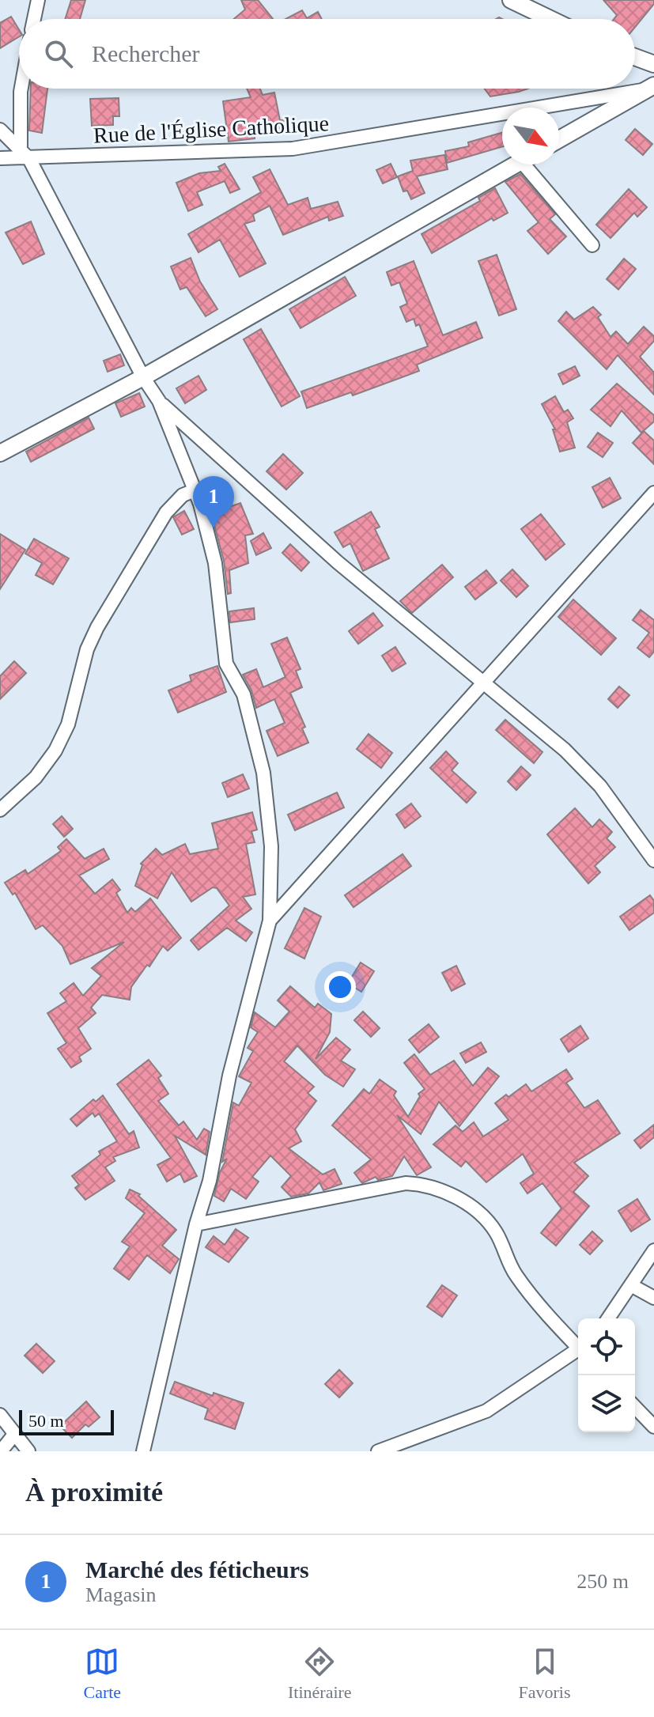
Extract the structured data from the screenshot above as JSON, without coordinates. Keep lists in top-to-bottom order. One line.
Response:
{"streets":{"street":["Rue de l'Église Catholique"]},"scale_bar":"50 m","north":"bottom right","page":{"search":"Rechercher","pins":"1","scale":"50 m","heading":"À proximité","list":[{"mark":"1","name":"Marché des féticheurs","note":"Magasin","value":"250 m"}],"nav":["Carte","Itinéraire","Favoris"]}}
